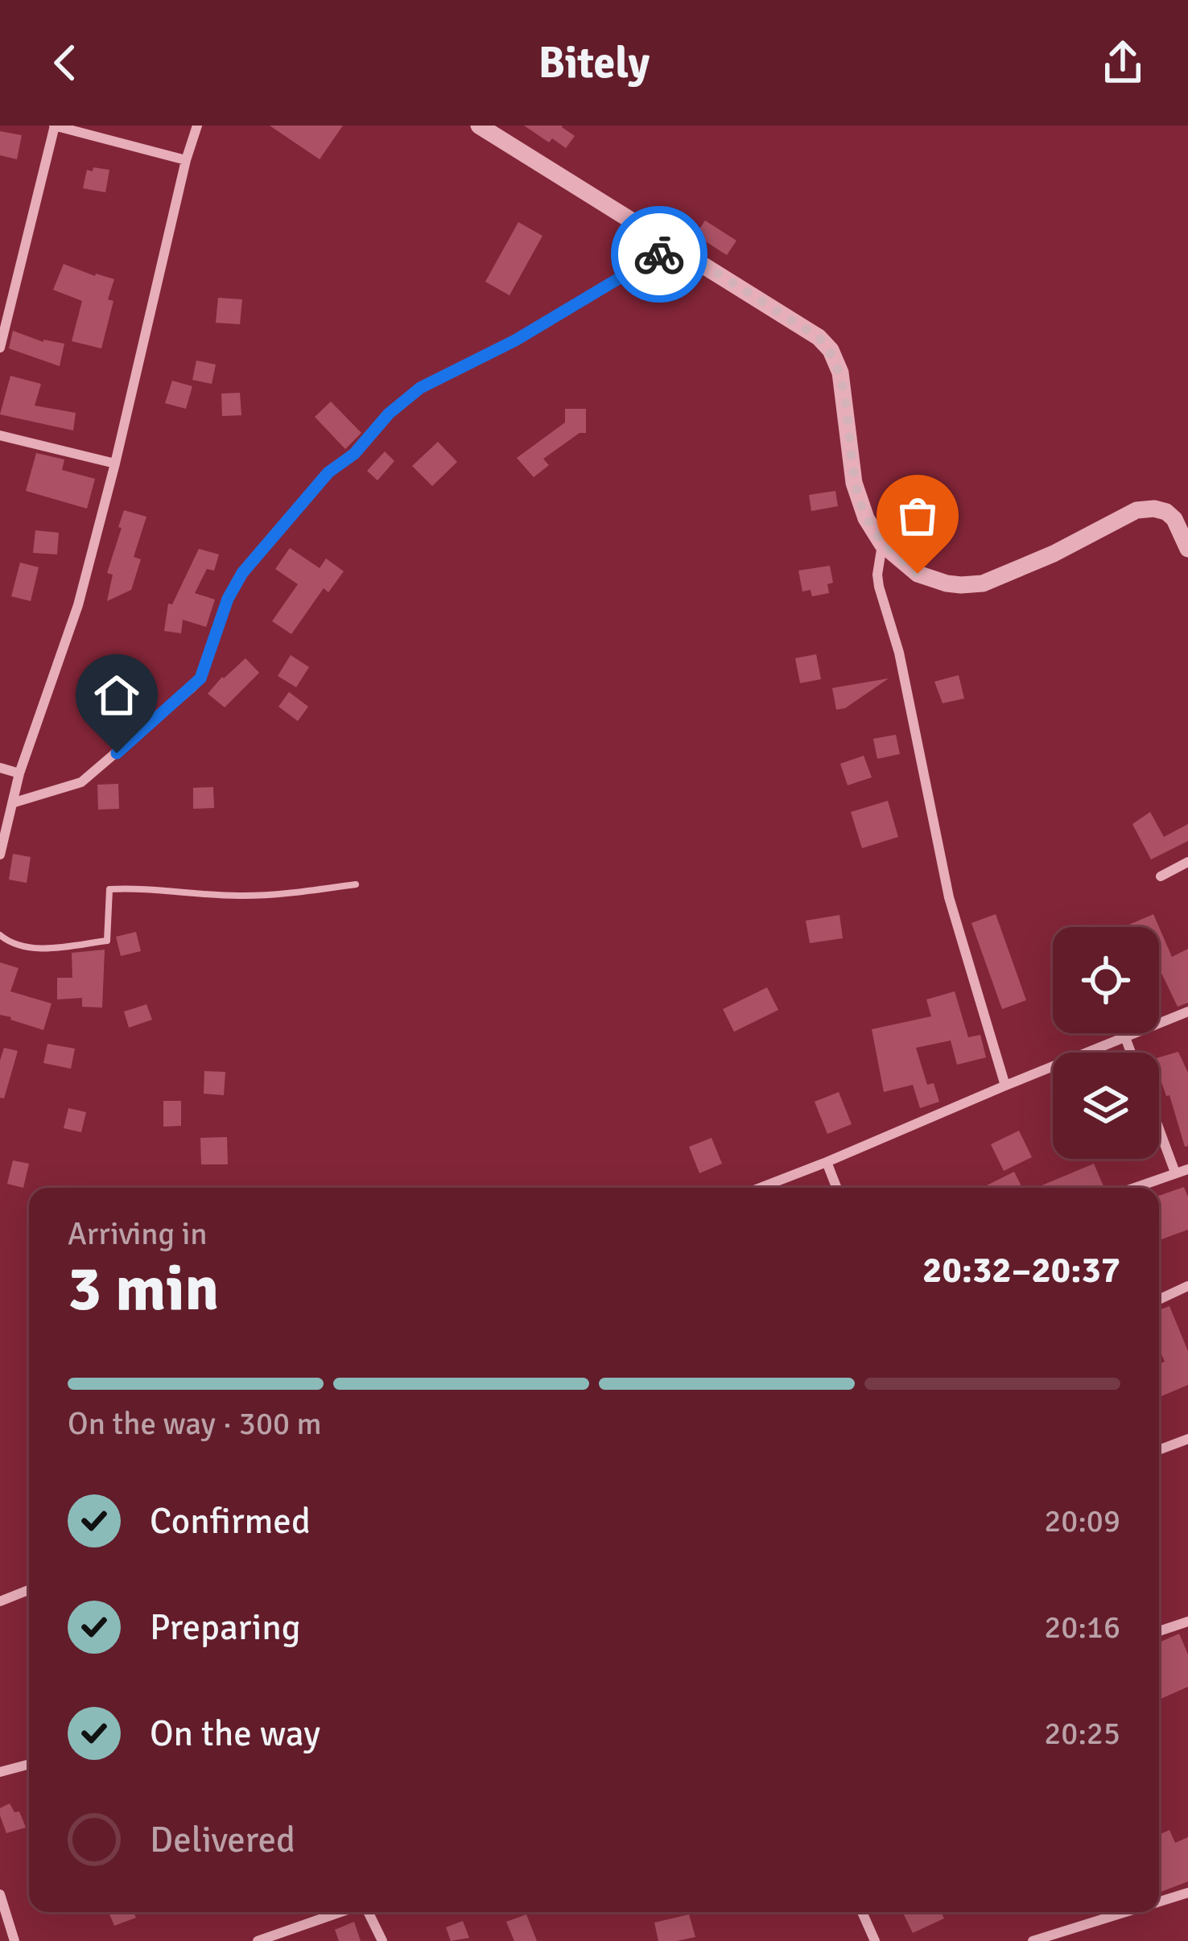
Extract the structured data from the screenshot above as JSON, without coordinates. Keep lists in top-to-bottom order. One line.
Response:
{"page":{"header":"Bitely","heading":["3 min","Arriving in","20:32–20:37"],"bar":"On the way · 300 m","list":[["Confirmed","20:09"],["Preparing","20:16"],["On the way","20:25"],"Delivered"]}}
